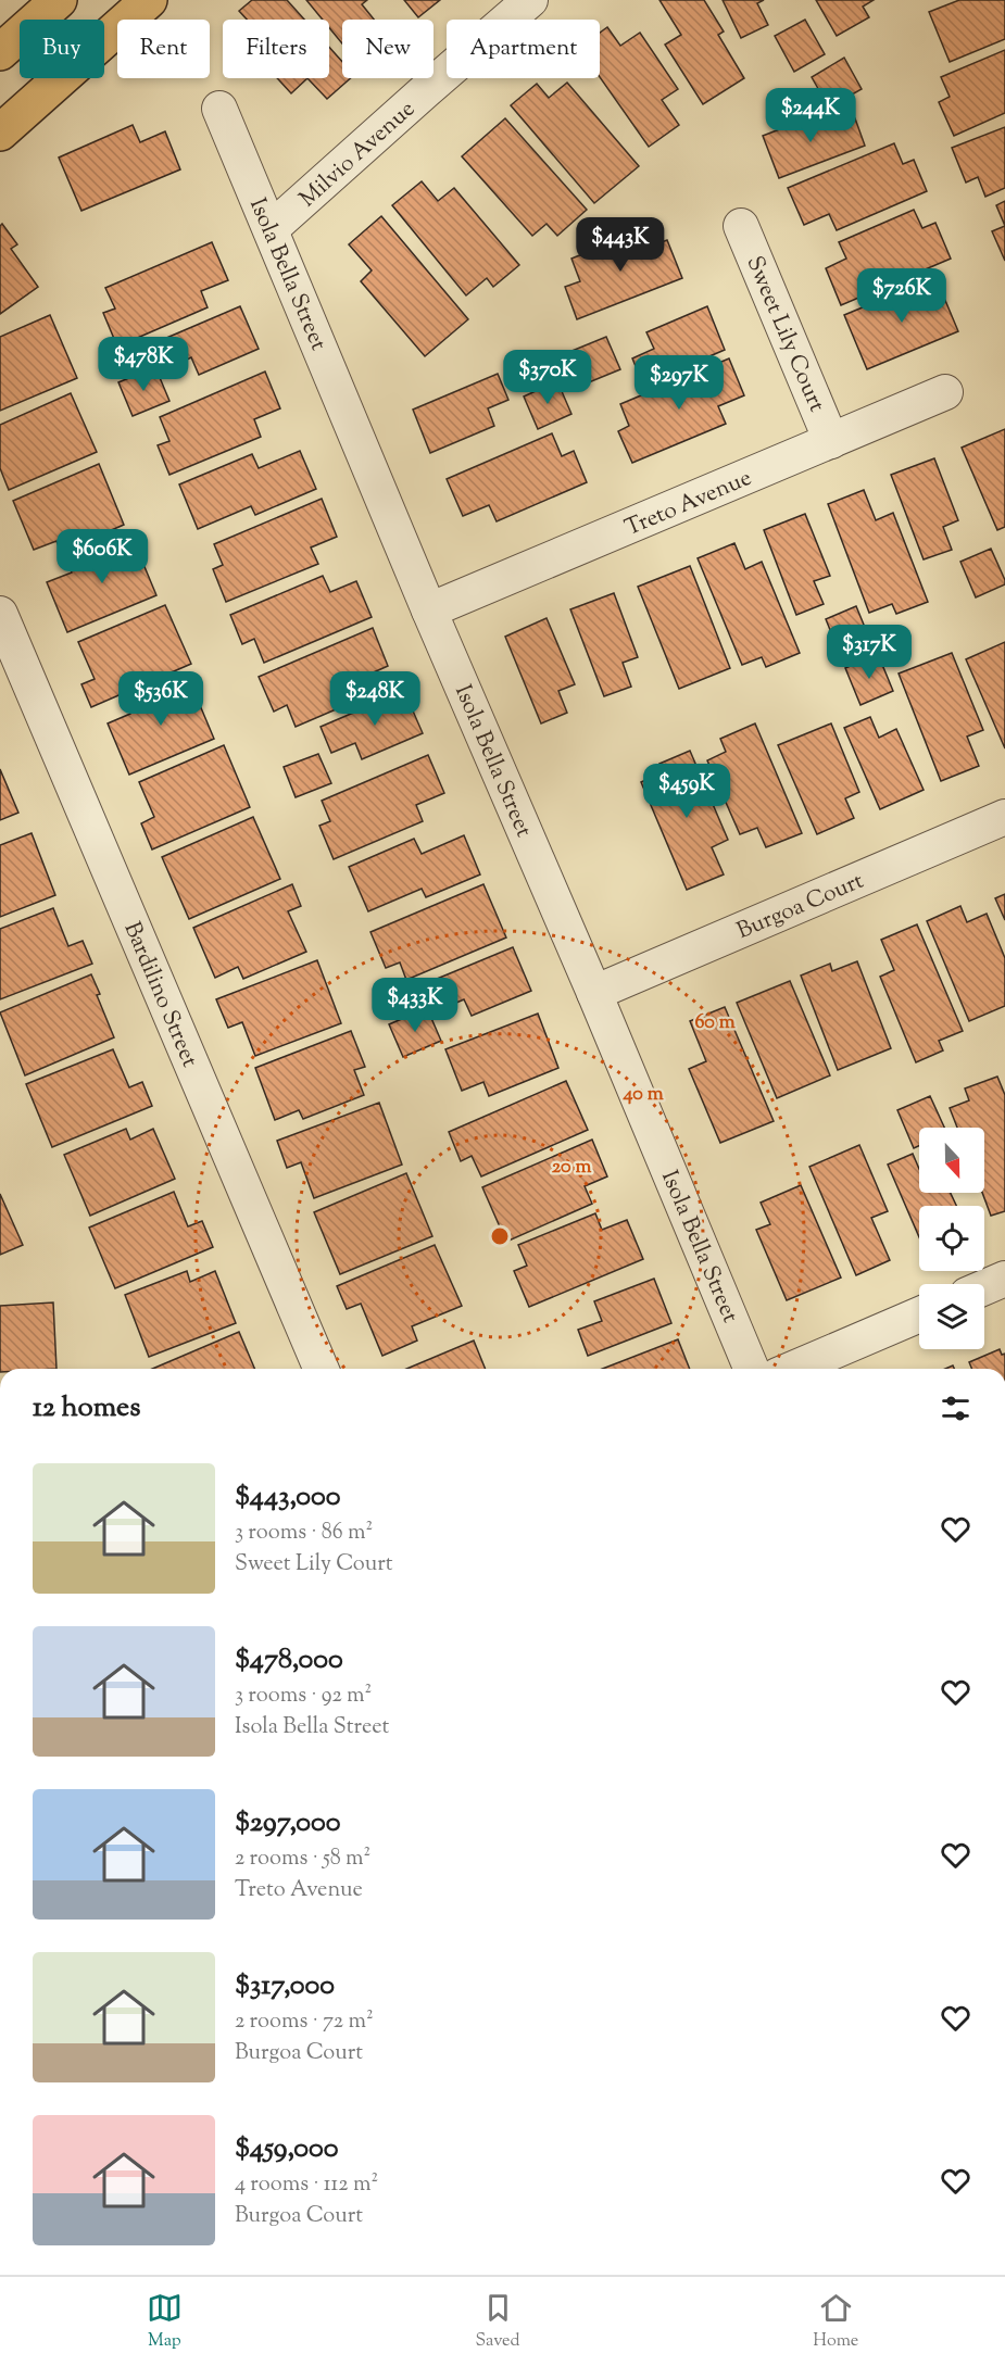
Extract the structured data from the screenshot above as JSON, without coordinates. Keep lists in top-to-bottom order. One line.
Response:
{"streets":{"street":["Milvio Avenue","Isola Bella Street","Sweet Lily Court","Treto Avenue","Burgoa Court","Bardilino Street"]},"crossings":[["Milvio Avenue","Isola Bella Street"],["Isola Bella Street","Treto Avenue"],["Isola Bella Street","Burgoa Court"],["Sweet Lily Court","Treto Avenue"]],"north":"bottom","page":{"chip":["Buy","Rent","Filters","New","Apartment"],"price":["$244K","$443K","$726K","$478K","$370K","$297K","$606K","$317K","$536K","$248K","$459K","$433K"],"heading":"12 homes","list":[{"name":"$443,000","note":"3 rooms · 86 m² · Sweet Lily Court"},{"name":"$478,000","note":"3 rooms · 92 m² · Isola Bella Street"},{"name":"$297,000","note":"2 rooms · 58 m² · Treto Avenue"},{"name":"$317,000","note":"2 rooms · 72 m² · Burgoa Court"},{"name":"$459,000","note":"4 rooms · 112 m² · Burgoa Court"}],"tabs":["Map","Saved","Home"]},"rings":["60 m","40 m","20 m"]}
